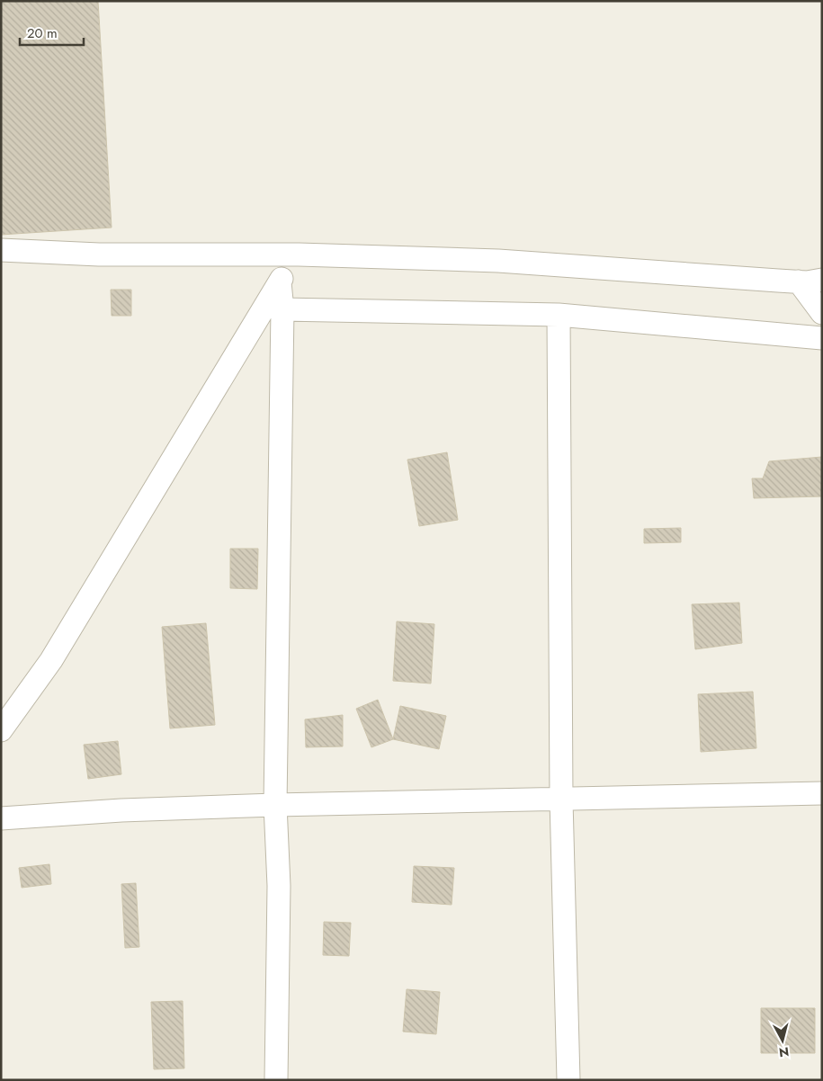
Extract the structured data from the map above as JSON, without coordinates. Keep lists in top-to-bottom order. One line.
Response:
{"scale_bar":"20 m","north":"bottom"}
